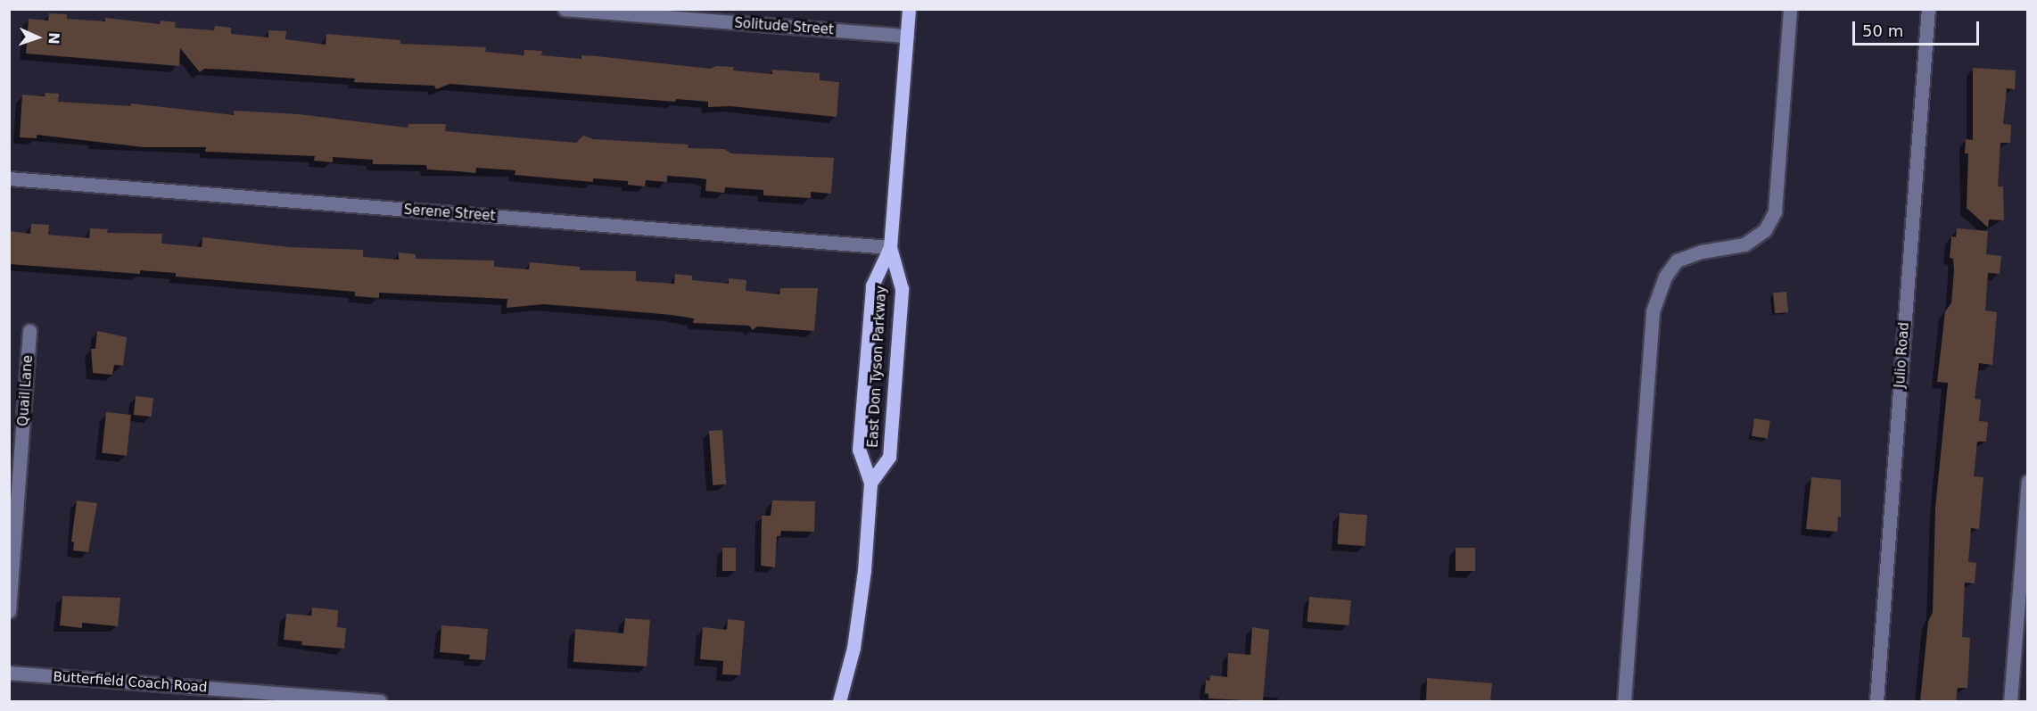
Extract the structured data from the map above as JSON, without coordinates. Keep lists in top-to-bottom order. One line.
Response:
{"streets":{"main road":["East Don Tyson Parkway"],"street":["Solitude Street","Serene Street","Julio Road","Quail Lane","Butterfield Coach Road"]},"crossings":[["Solitude Street","East Don Tyson Parkway"],["Serene Street","East Don Tyson Parkway"]],"scale_bar":"50 m","north":"right"}
